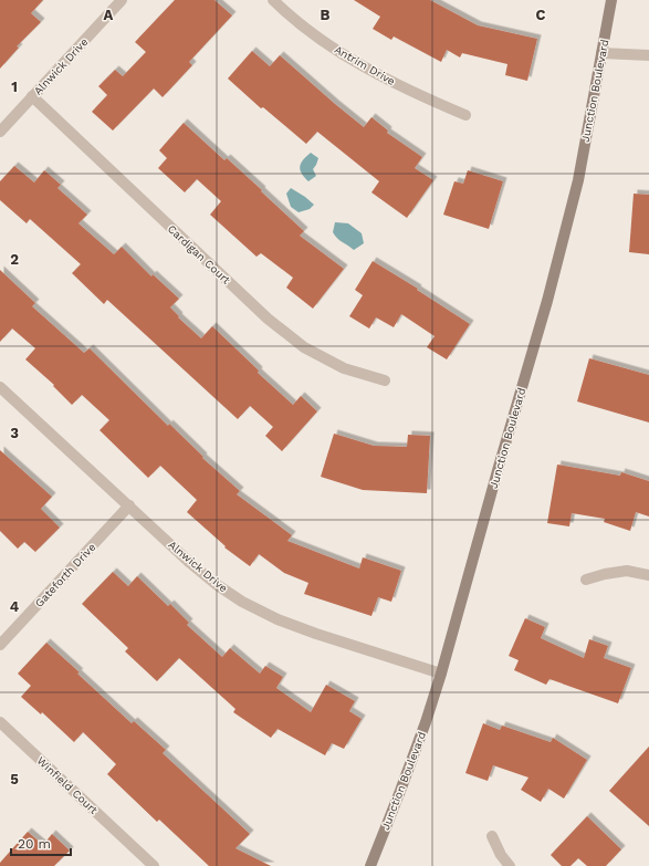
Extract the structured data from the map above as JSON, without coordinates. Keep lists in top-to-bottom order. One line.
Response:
{"streets":{"main road":["Junction Boulevard"],"street":["Antrim Drive","Alnwick Drive","Cardigan Court","Gateforth Drive","Winfield Court"]},"crossings":[["Alnwick Drive","Junction Boulevard"],["Alnwick Drive","Cardigan Court"],["Alnwick Drive","Gateforth Drive"]],"scale_bar":"20 m","grid":{"columns":["A","B","C"],"rows":["1","2","3","4","5"]}}
